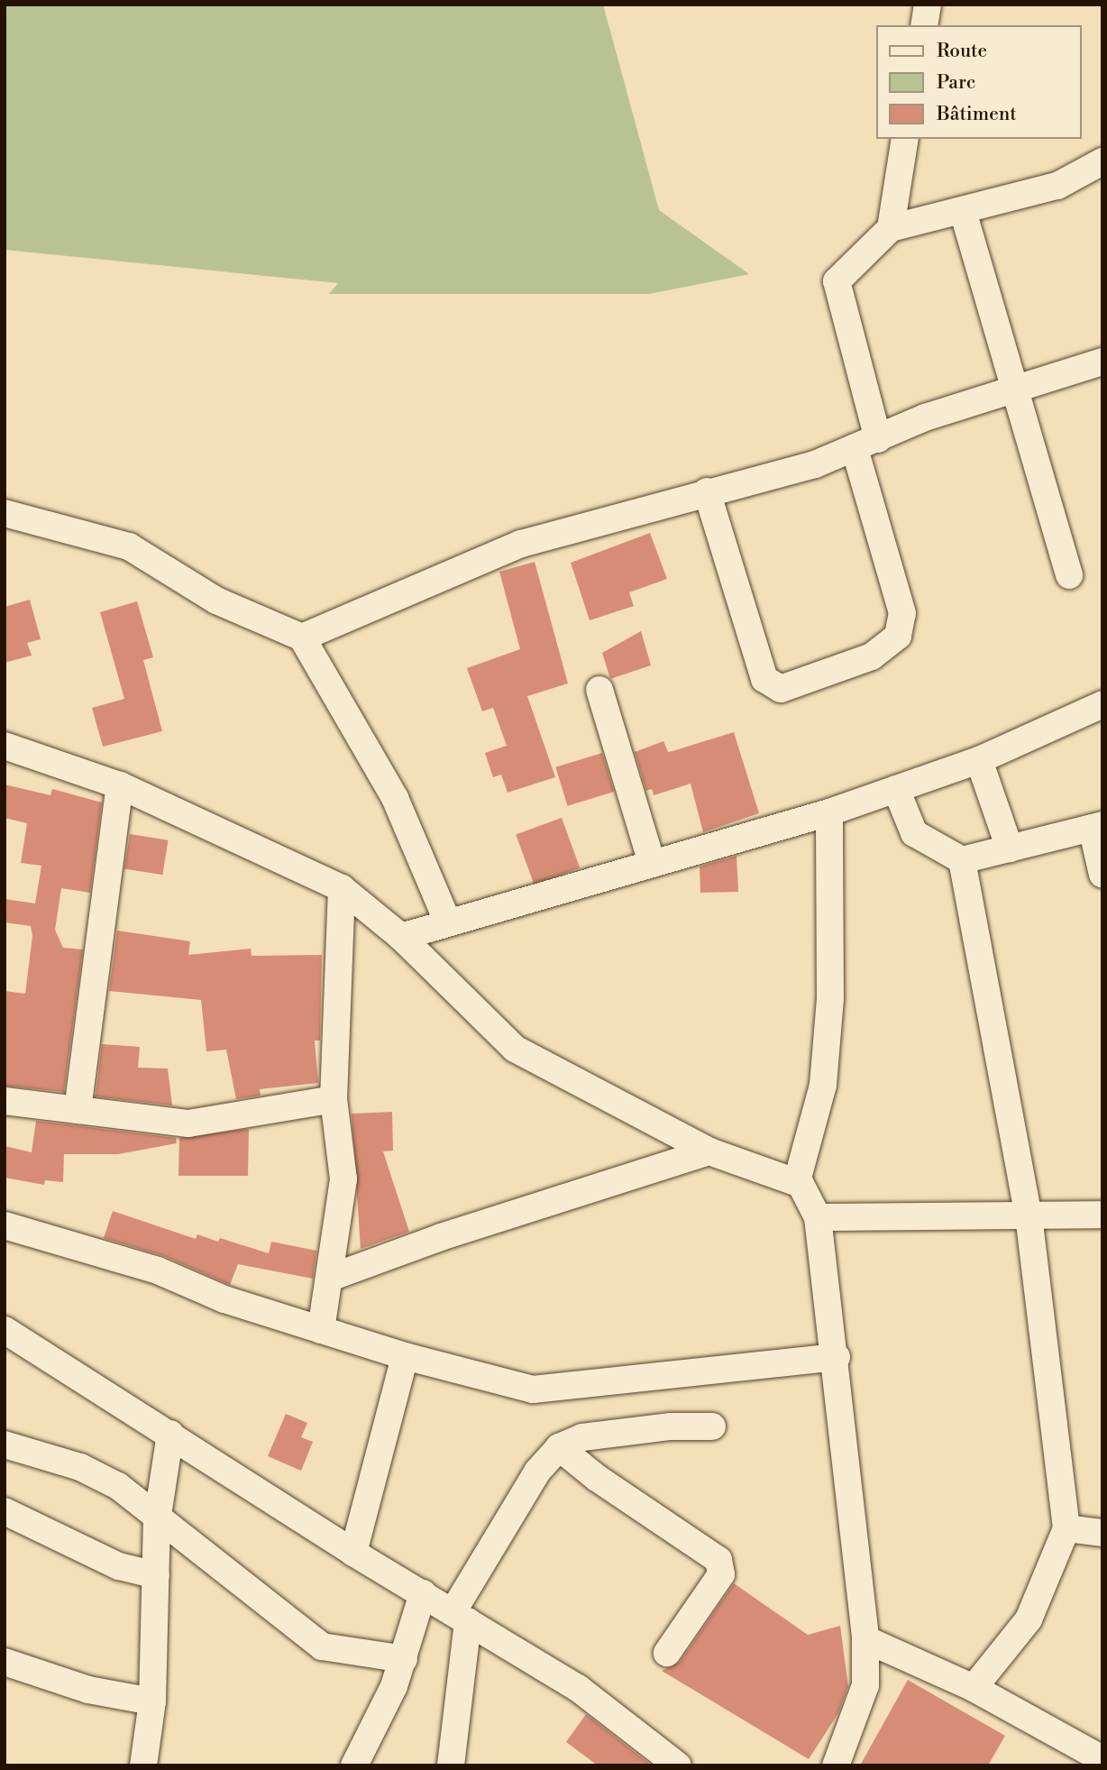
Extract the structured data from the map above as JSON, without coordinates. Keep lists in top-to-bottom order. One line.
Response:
{"legend":["Route","Parc","Bâtiment"]}
